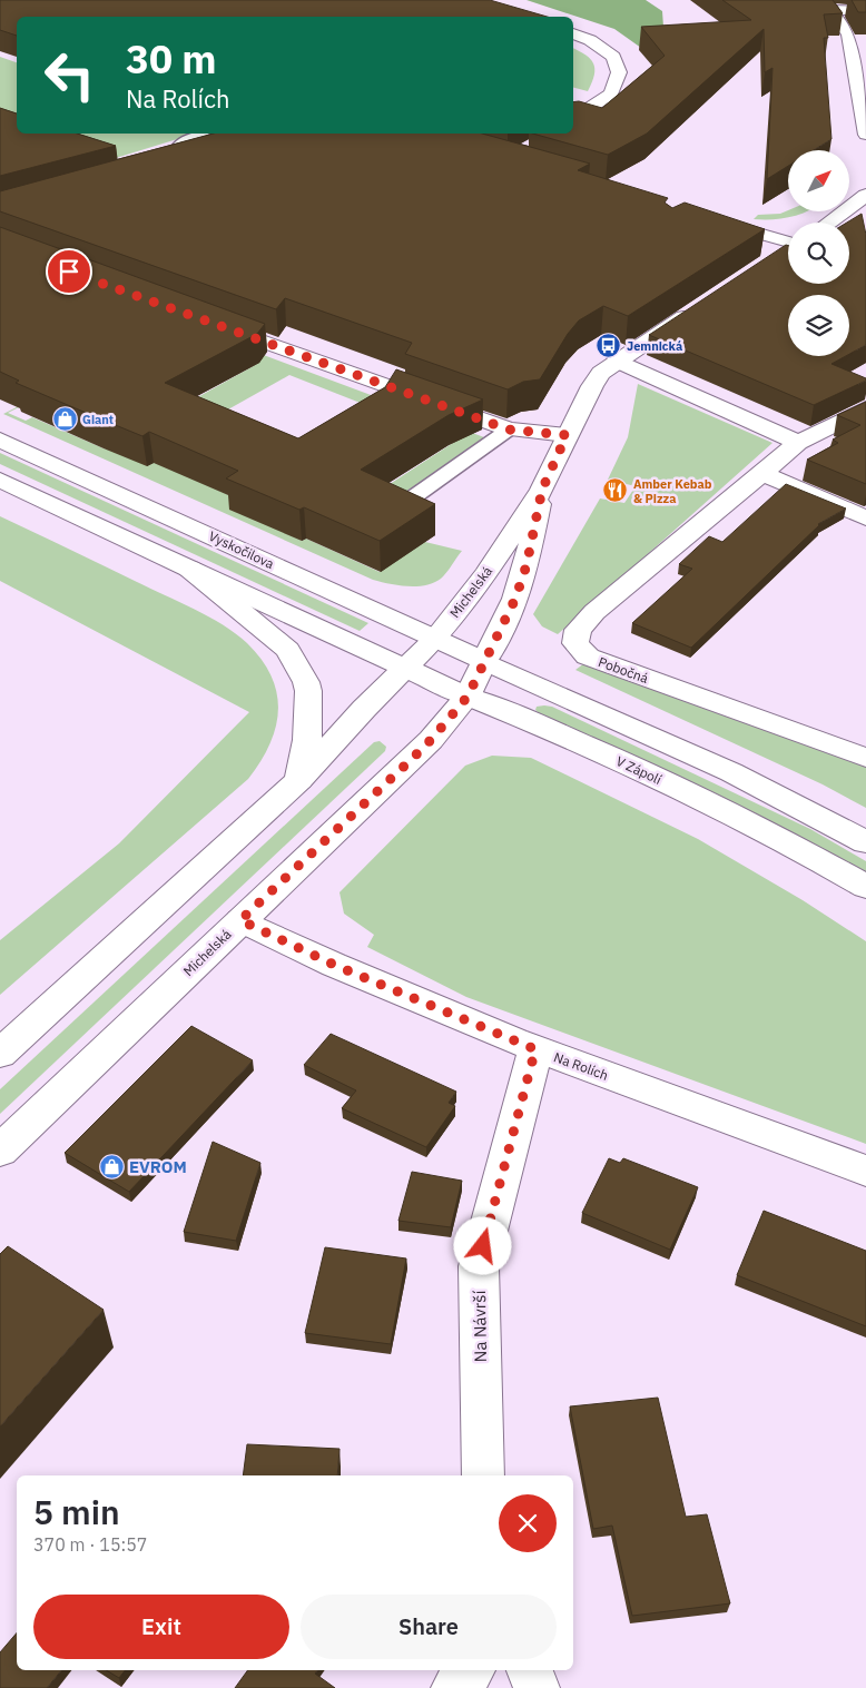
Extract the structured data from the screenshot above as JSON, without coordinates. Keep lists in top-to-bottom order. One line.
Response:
{"streets":{"street":["Vyskočilova","Michelská","Pobočná","V Zápolí","Na Rolích","Na Návrší"]},"crossings":[["Vyskočilova","Michelská"],["Michelská","V Zápolí"],["Michelská","Na Rolích"],["Na Rolích","Na Návrší"]],"places":{"bus stop":["Jemnická"],"shop":["Giant","EVROM"],"restaurant":["Amber Kebab & Pizza"]},"north":"top right","page":{"turn":["30 m","Na Rolích"],"heading":["5 min","370 m · 15:57"],"buttons":["Exit","Share"]}}
